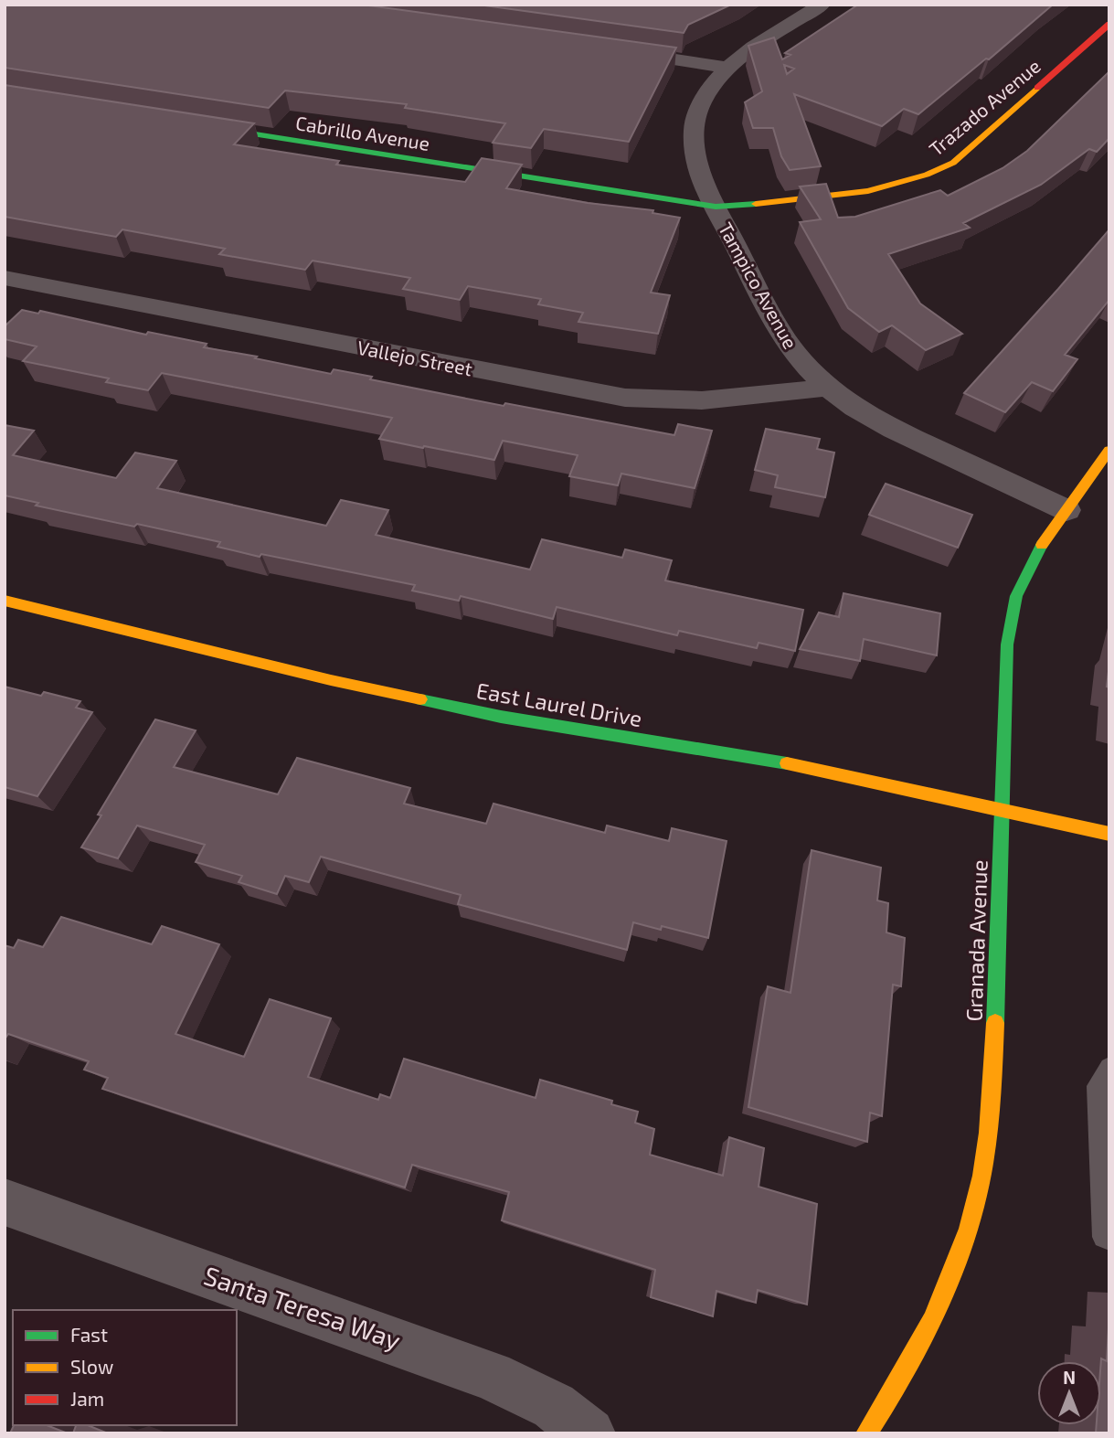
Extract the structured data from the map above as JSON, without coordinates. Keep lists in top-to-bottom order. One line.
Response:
{"streets":{"street":["Trazado Avenue","Cabrillo Avenue","Tampico Avenue","Vallejo Street","East Laurel Drive","Granada Avenue","Santa Teresa Way"]},"crossings":[["Trazado Avenue","Cabrillo Avenue"],["Trazado Avenue","Tampico Avenue"],["Cabrillo Avenue","Tampico Avenue"],["Tampico Avenue","Vallejo Street"],["Tampico Avenue","Granada Avenue"],["East Laurel Drive","Granada Avenue"]],"legend":["Fast","Slow","Jam"],"north":"top"}
